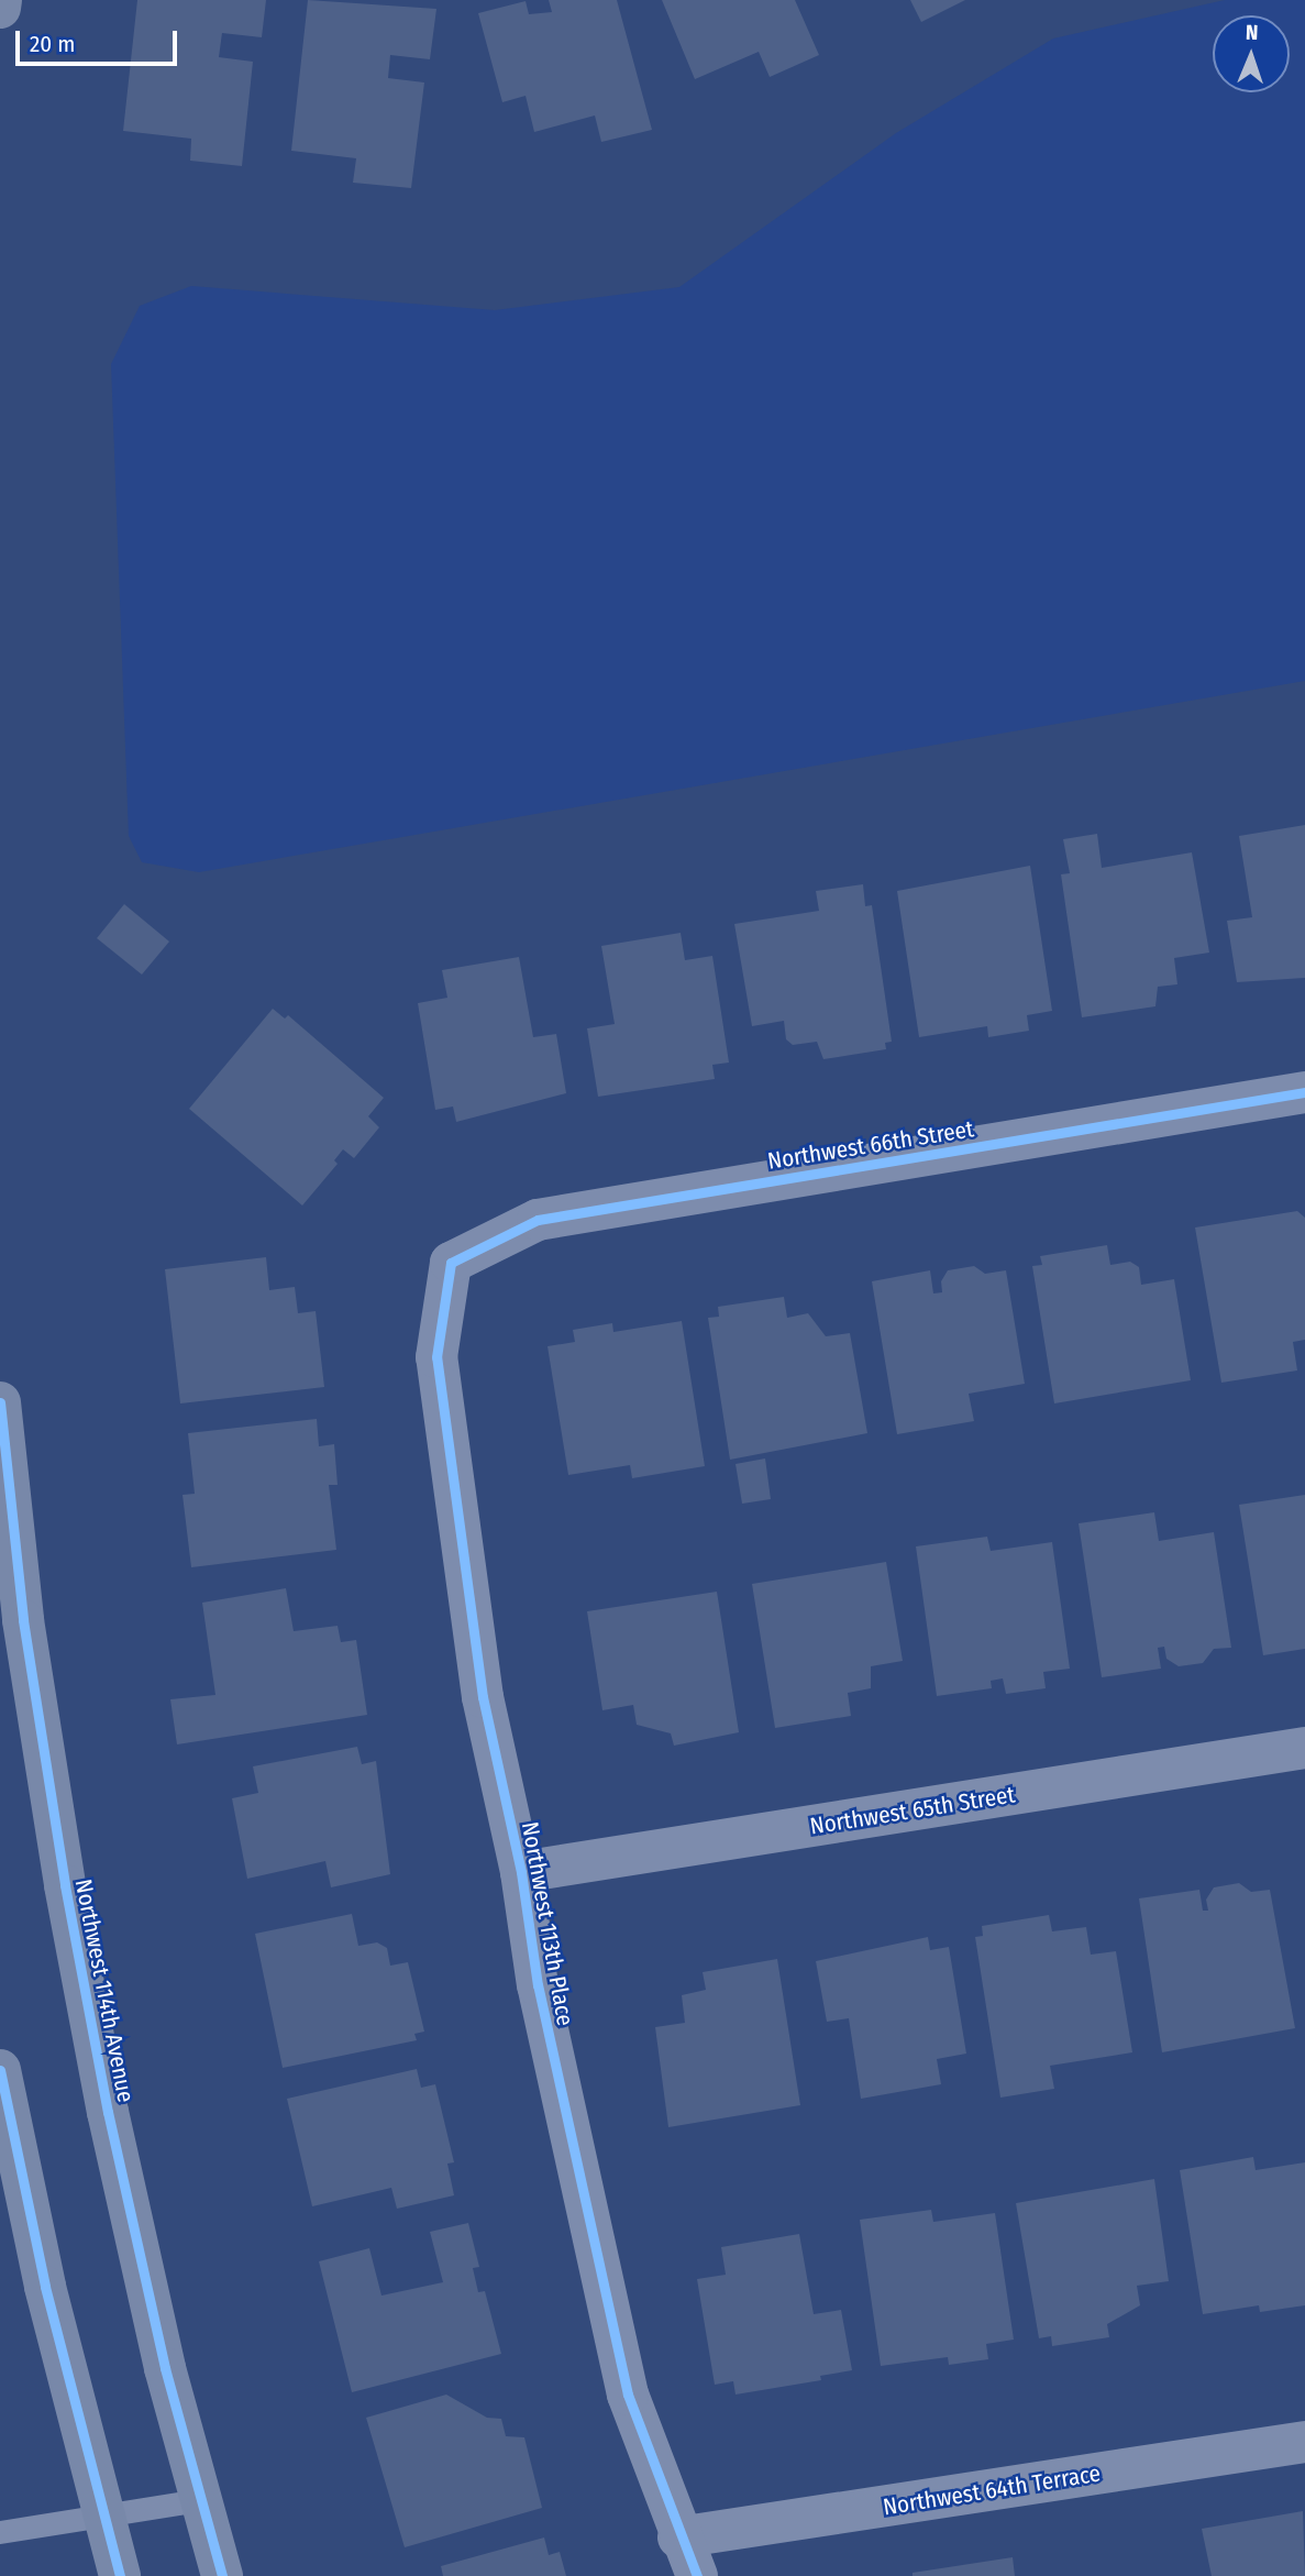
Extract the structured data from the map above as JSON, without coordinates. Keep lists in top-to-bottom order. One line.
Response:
{"streets":{"street":["Northwest 66th Street","Northwest 65th Street","Northwest 113th Place","Northwest 114th Avenue","Northwest 64th Terrace"]},"crossings":[["Northwest 66th Street","Northwest 113th Place"],["Northwest 65th Street","Northwest 113th Place"],["Northwest 113th Place","Northwest 64th Terrace"]],"scale_bar":"20 m","north":"top"}
